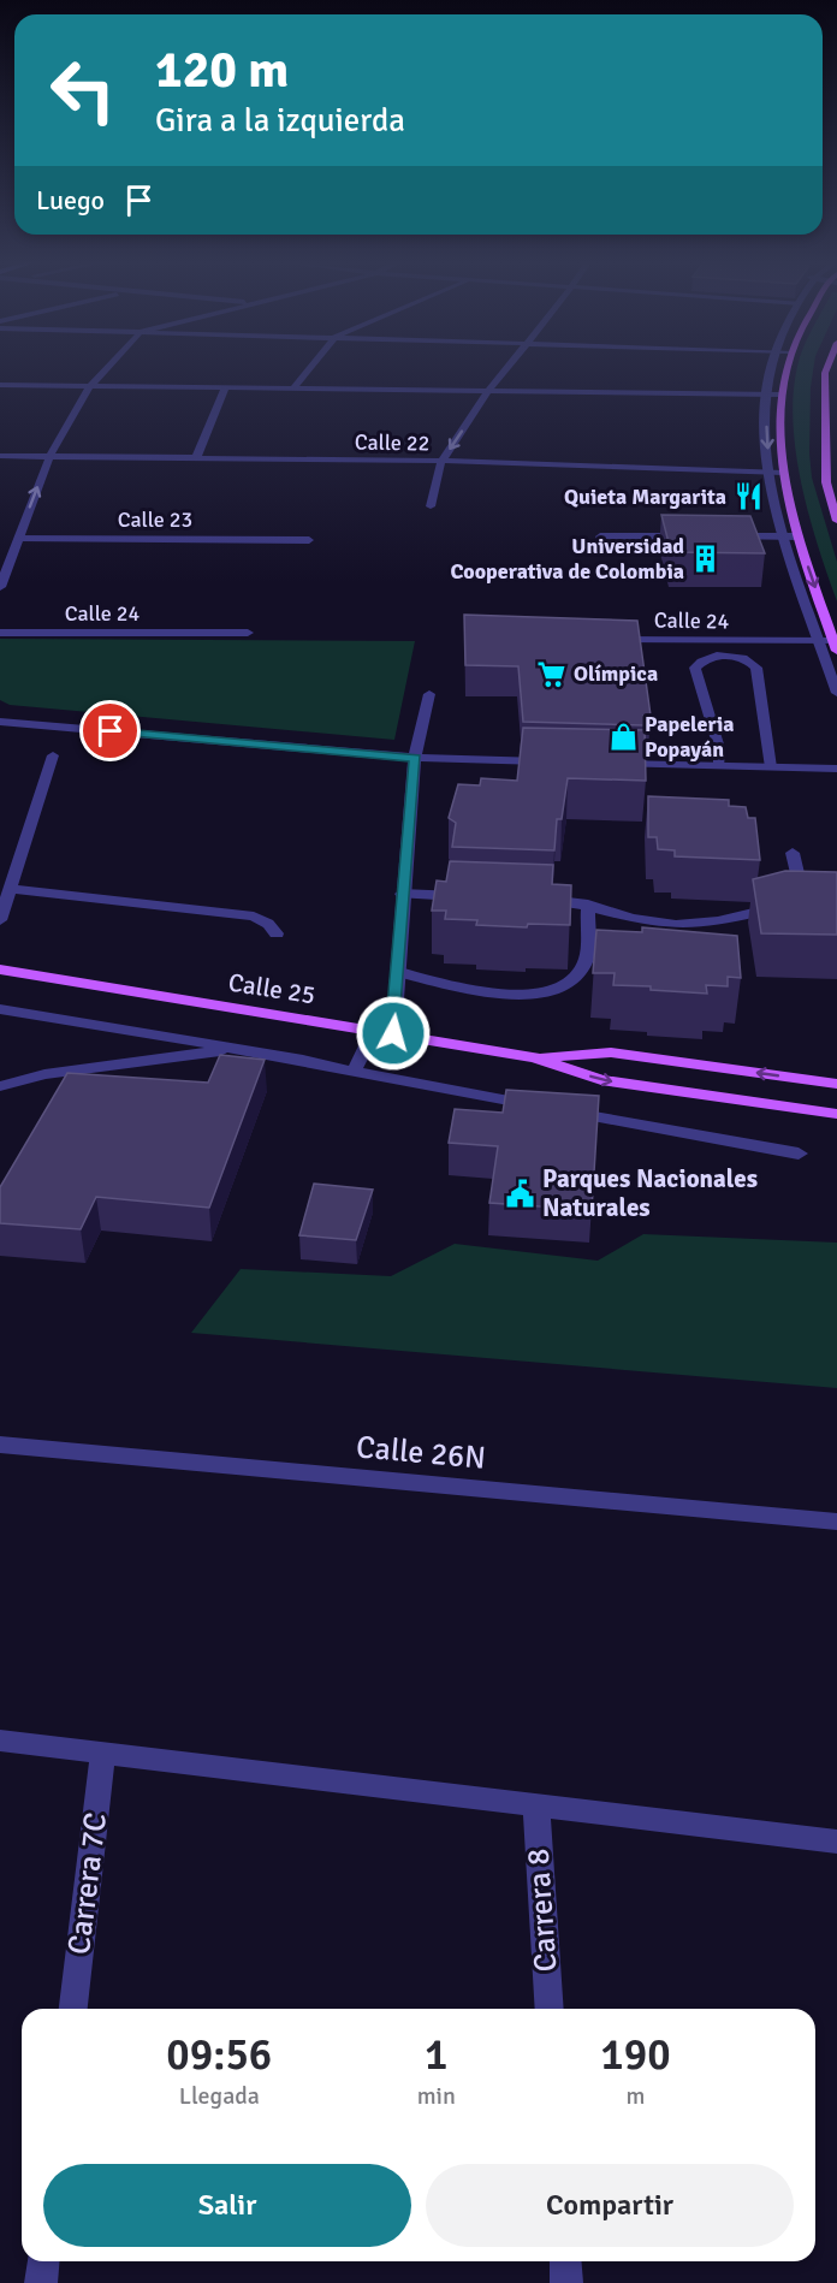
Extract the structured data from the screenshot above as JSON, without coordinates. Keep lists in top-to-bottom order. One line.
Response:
{"streets":{"main road":["Calle 25"],"street":["Calle 22","Calle 23","Calle 24","Calle 26N","Carrera 7C","Carrera 8"]},"places":{"restaurant":["Quieta Margarita"],"building":["Universidad Cooperativa de Colombia"],"supermarket":["Olímpica"],"shop":["Papeleria Popayán"],"public building":["Parques Nacionales Naturales"]},"page":{"turn":["120 m","Gira a la izquierda"],"then":"Luego","eta":["09:56","Llegada","1","min","190","m"],"buttons":["Salir","Compartir"]}}
